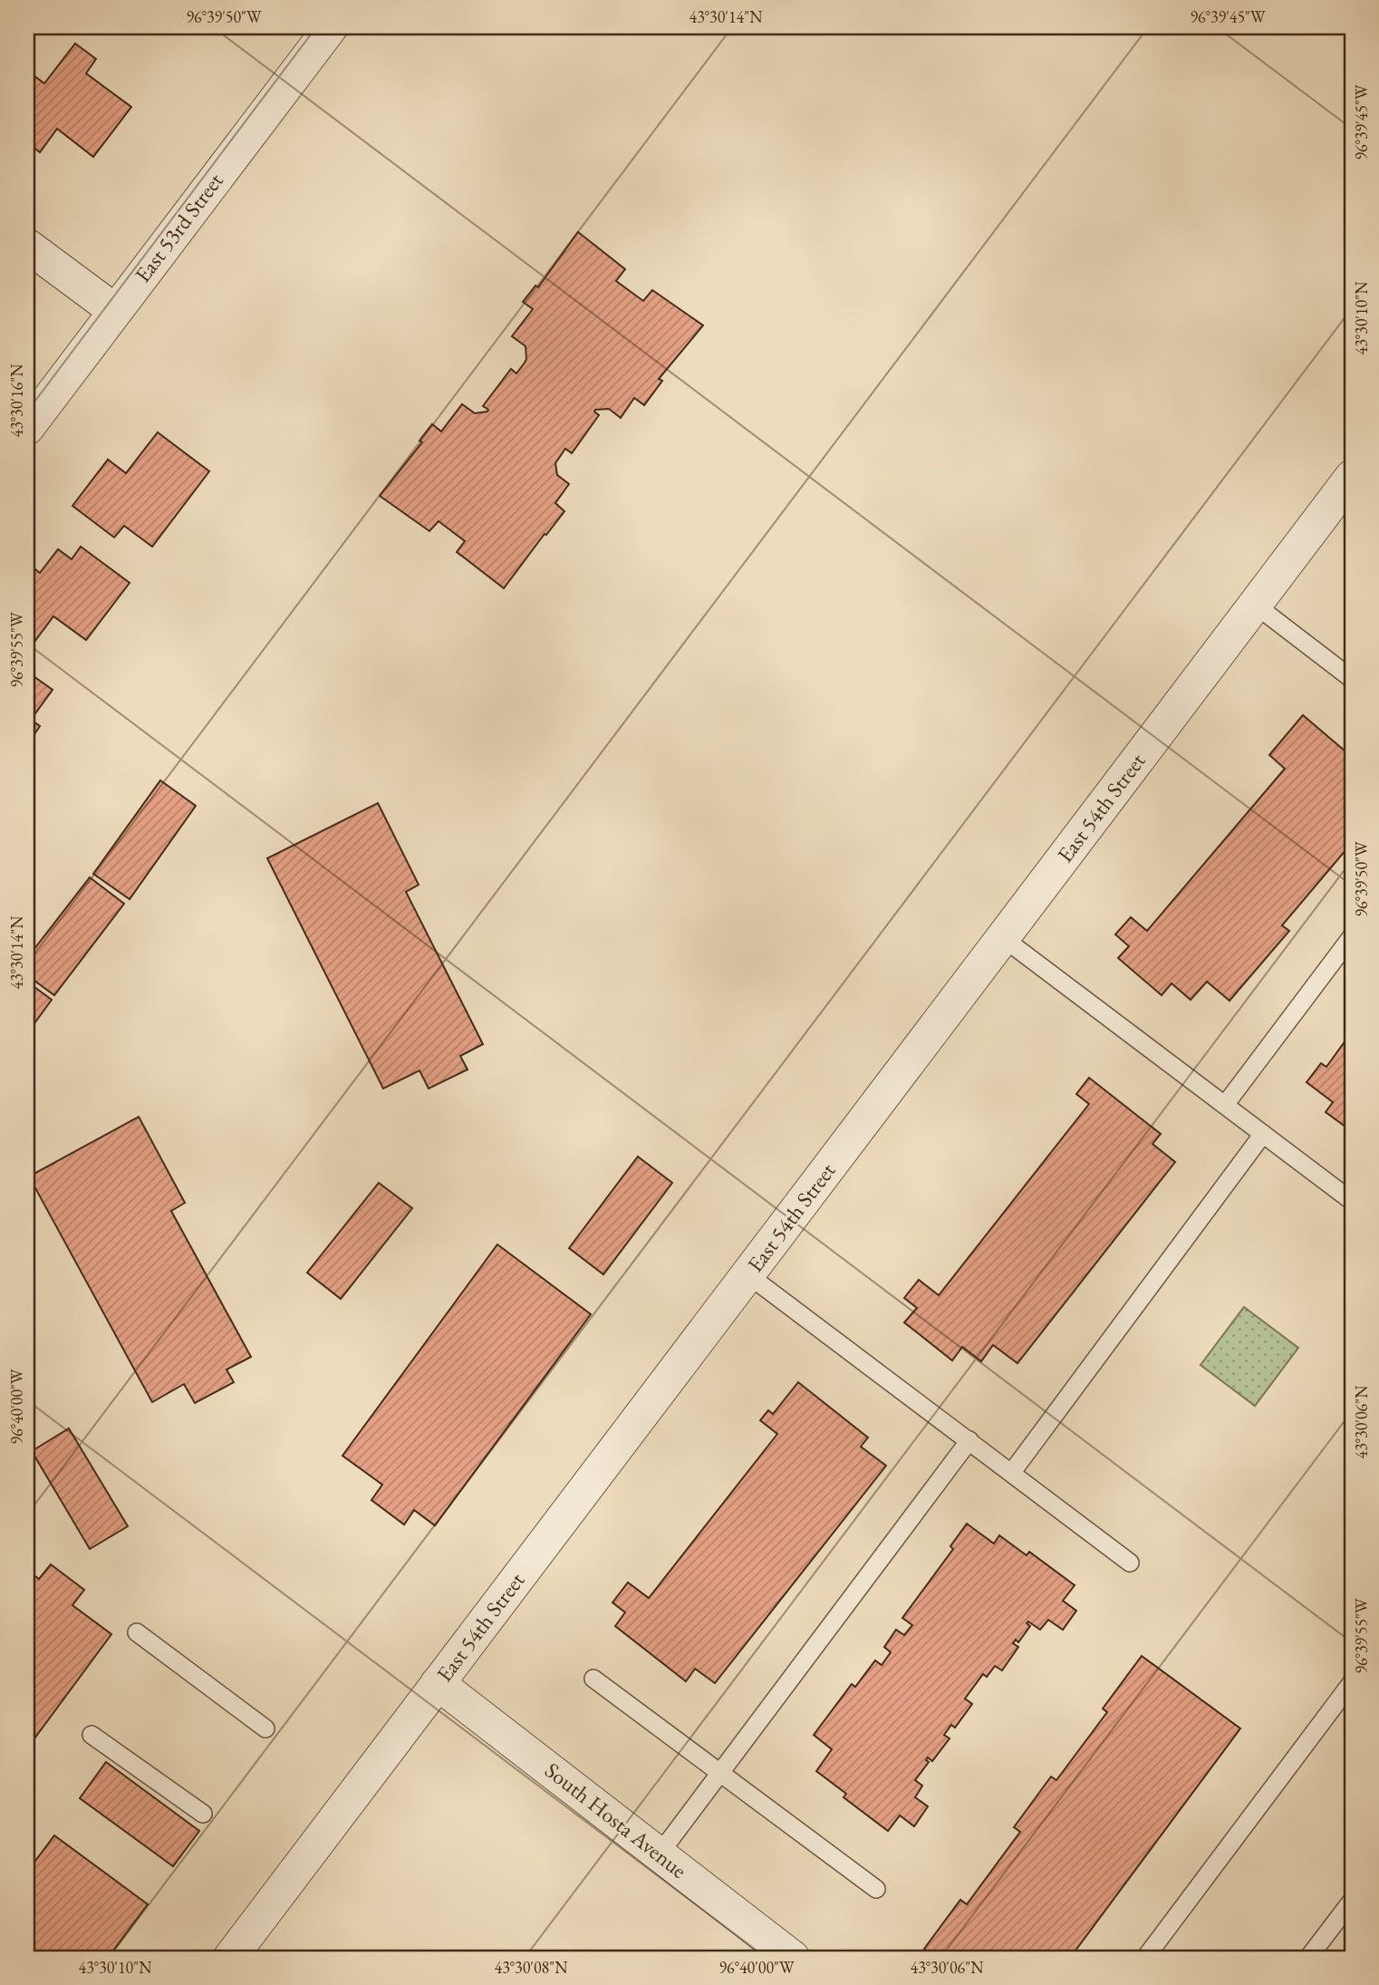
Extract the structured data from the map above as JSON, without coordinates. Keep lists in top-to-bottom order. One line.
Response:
{"streets":{"street":["East 53rd Street","East 54th Street","South Hosta Avenue"]},"crossings":[["East 54th Street","South Hosta Avenue"]],"coordinates":["96°39'50\"W","43°30'14\"N","96°39'45\"W","43°30'10\"N","43°30'16\"N","96°39'55\"W","96°40'00\"W","43°30'06\"N","43°30'08\"N"]}
